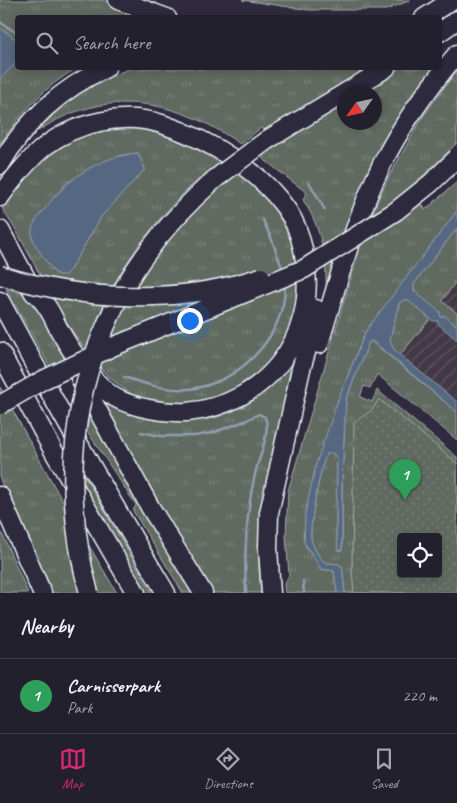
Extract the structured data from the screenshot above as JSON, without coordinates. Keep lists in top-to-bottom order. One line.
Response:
{"north":"bottom left","page":{"search":"Search here","pins":"1","heading":"Nearby","list":[{"mark":"1","name":"Carnisserpark","note":"Park","value":"220 m"}],"nav":["Map","Directions","Saved"]}}
